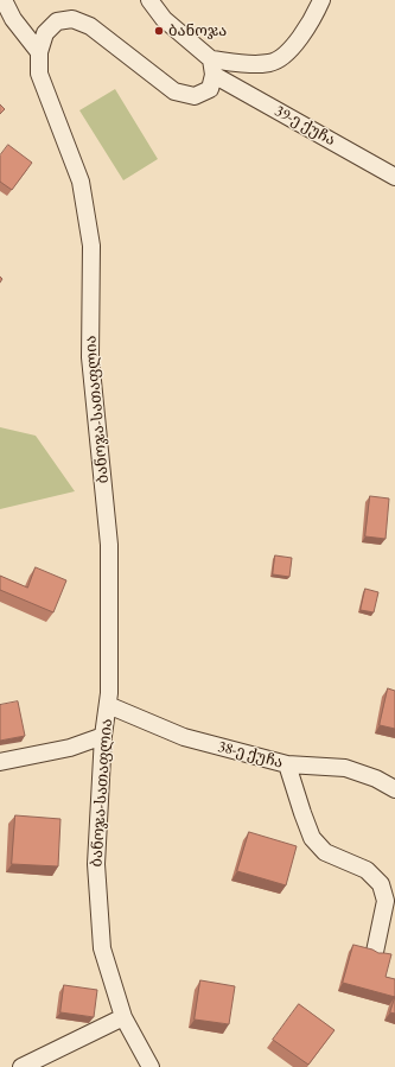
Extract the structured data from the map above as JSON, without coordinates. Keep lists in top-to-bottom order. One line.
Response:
{"streets":{"street":["39-ე ქუჩა","ბანოჯა-სათაფლია","38-ე ქუჩა"]},"crossings":[["39-ე ქუჩა","ბანოჯა-სათაფლია"],["ბანოჯა-სათაფლია","38-ე ქუჩა"]],"places":["ბანოჯა"]}
